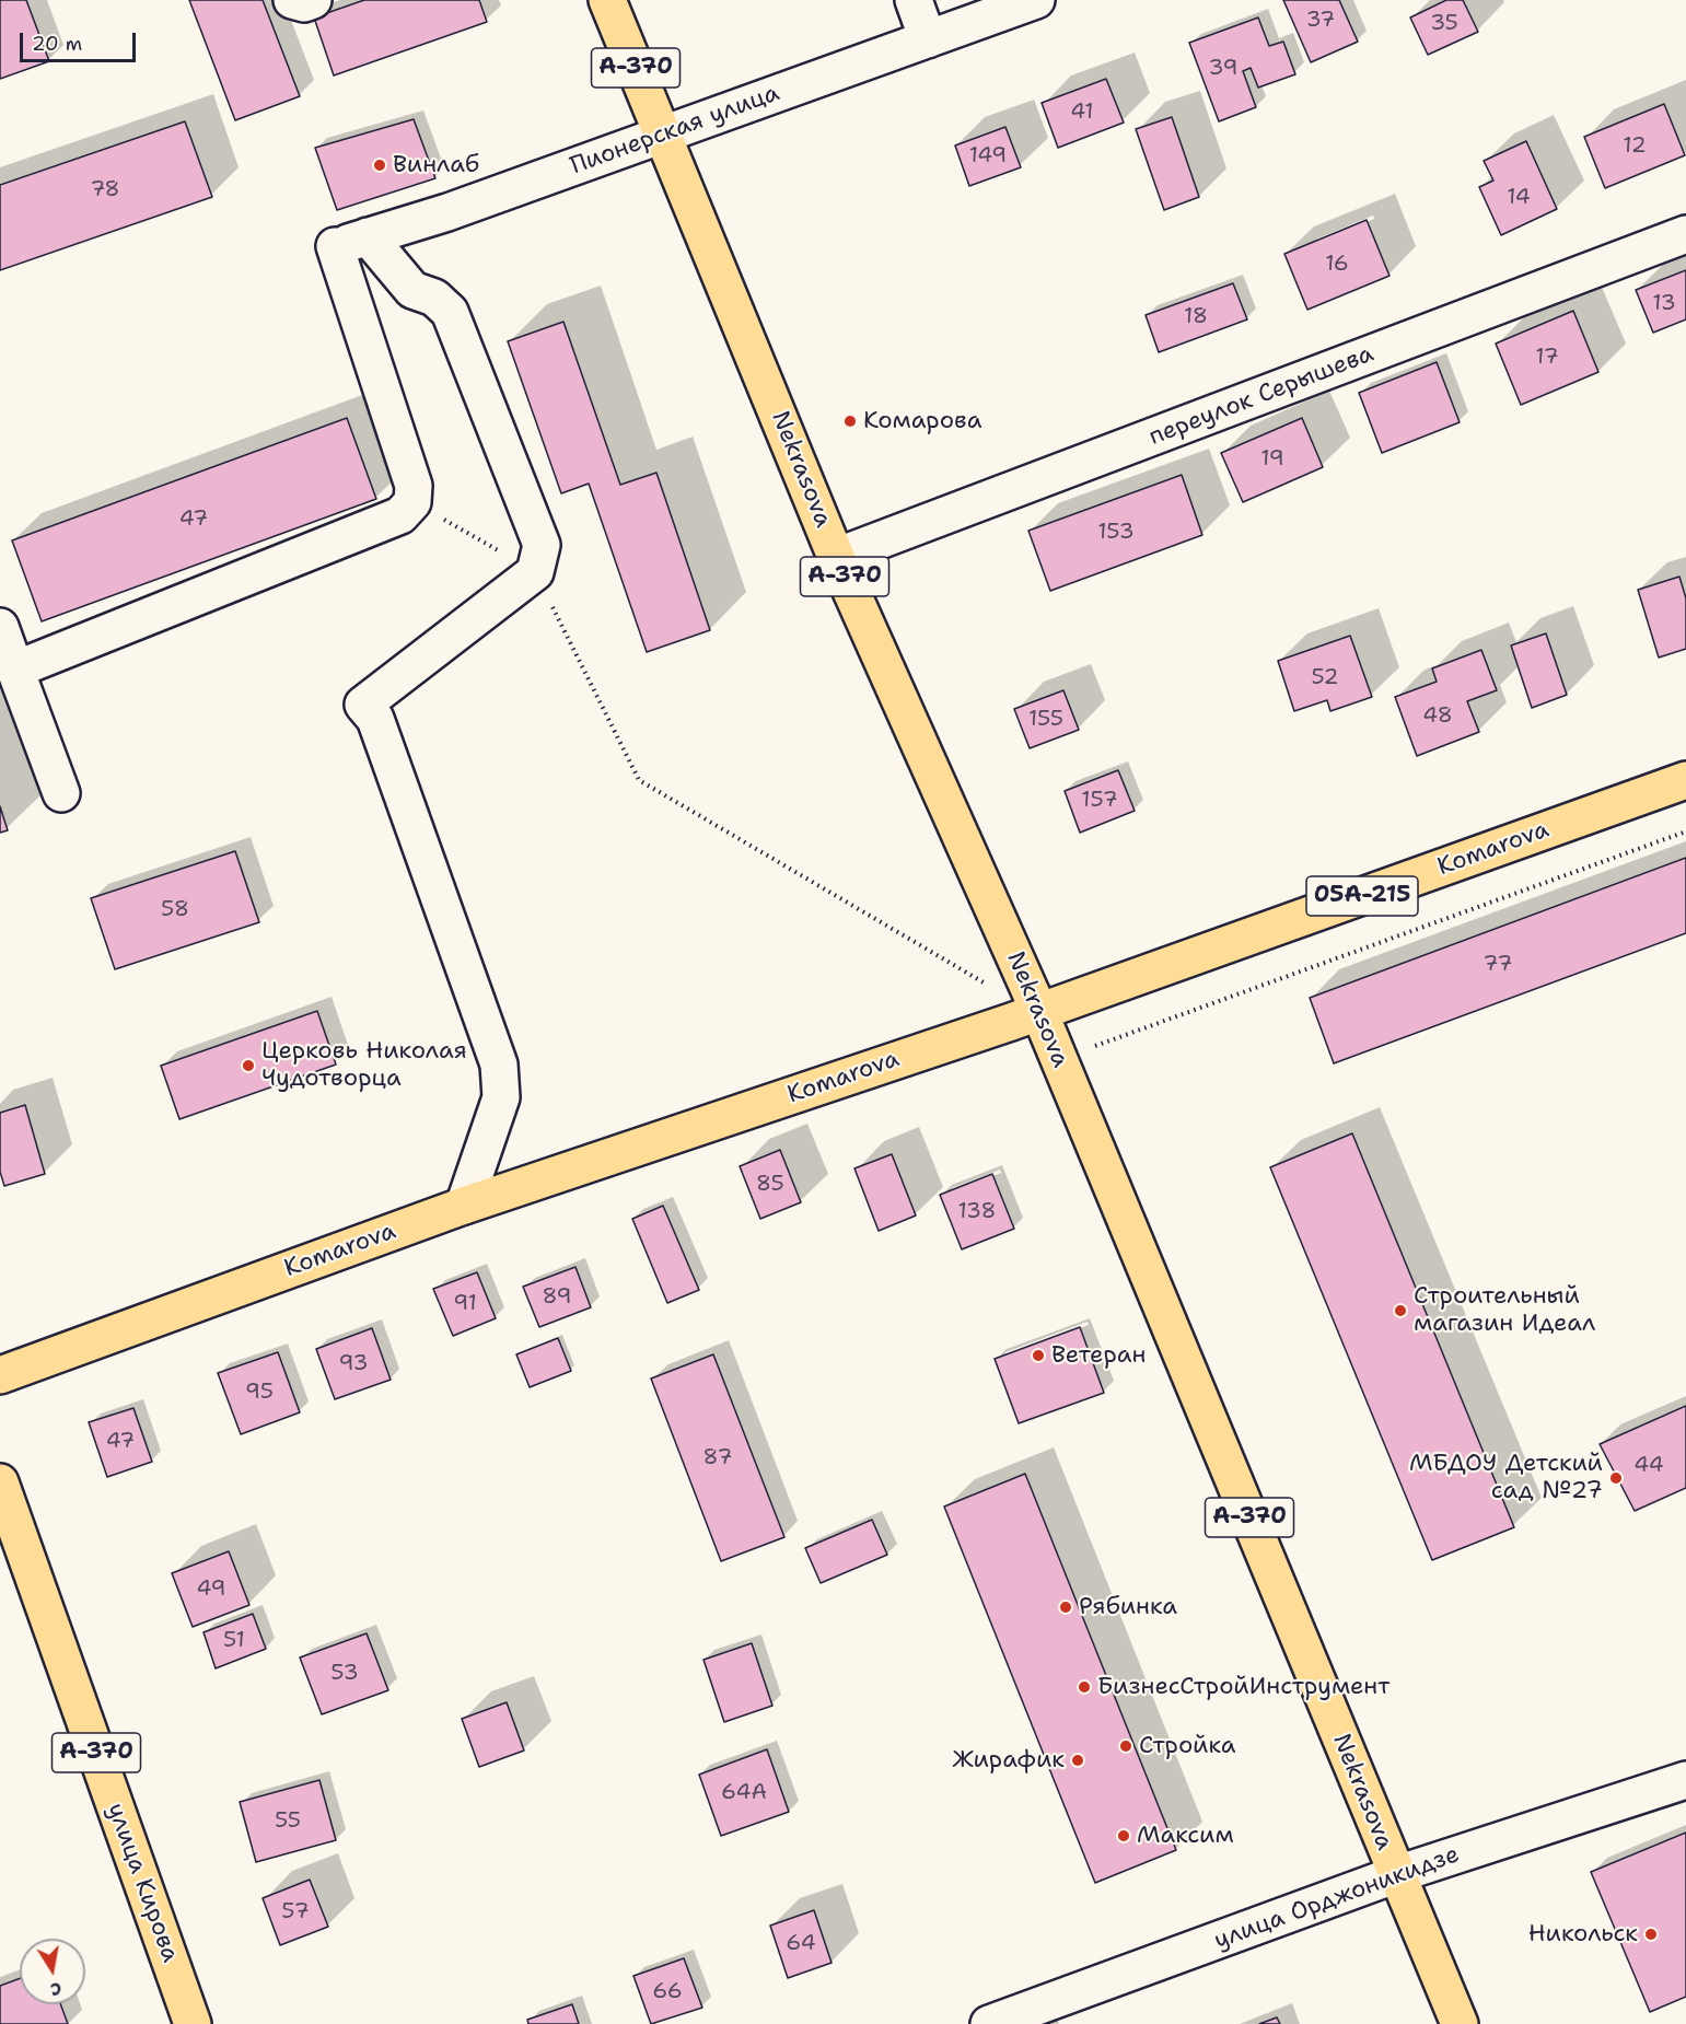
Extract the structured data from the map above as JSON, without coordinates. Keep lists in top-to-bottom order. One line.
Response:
{"streets":{"main road":["А-370","Nekrasova","Komarova","05А-215","улица Кирова"],"street":["Пионерская улица","переулок Серышева","улица Орджоникидзе"]},"crossings":[["Пионерская улица","Nekrasova"],["переулок Серышева","Nekrasova"],["Nekrasova","Komarova"],["Nekrasova","улица Орджоникидзе"]],"places":["Винлаб","Комарова","Церковь Николая Чудотворца","Строительный магазин Идеал","Ветеран","МБДОУ Детский сад №27","Рябинка","БизнесСтройИнструмент","Стройка","Жирафик","Максим","Никольск"],"house_numbers":["37","35","39","41","12","149","78","14","16","13","18","17","19","47","153","52","48","155","157","58","77","85","138","89","91","93","95","47","87","44","49","51","53","64А","55","57","64","66"],"scale_bar":"20 m","north":"bottom"}
